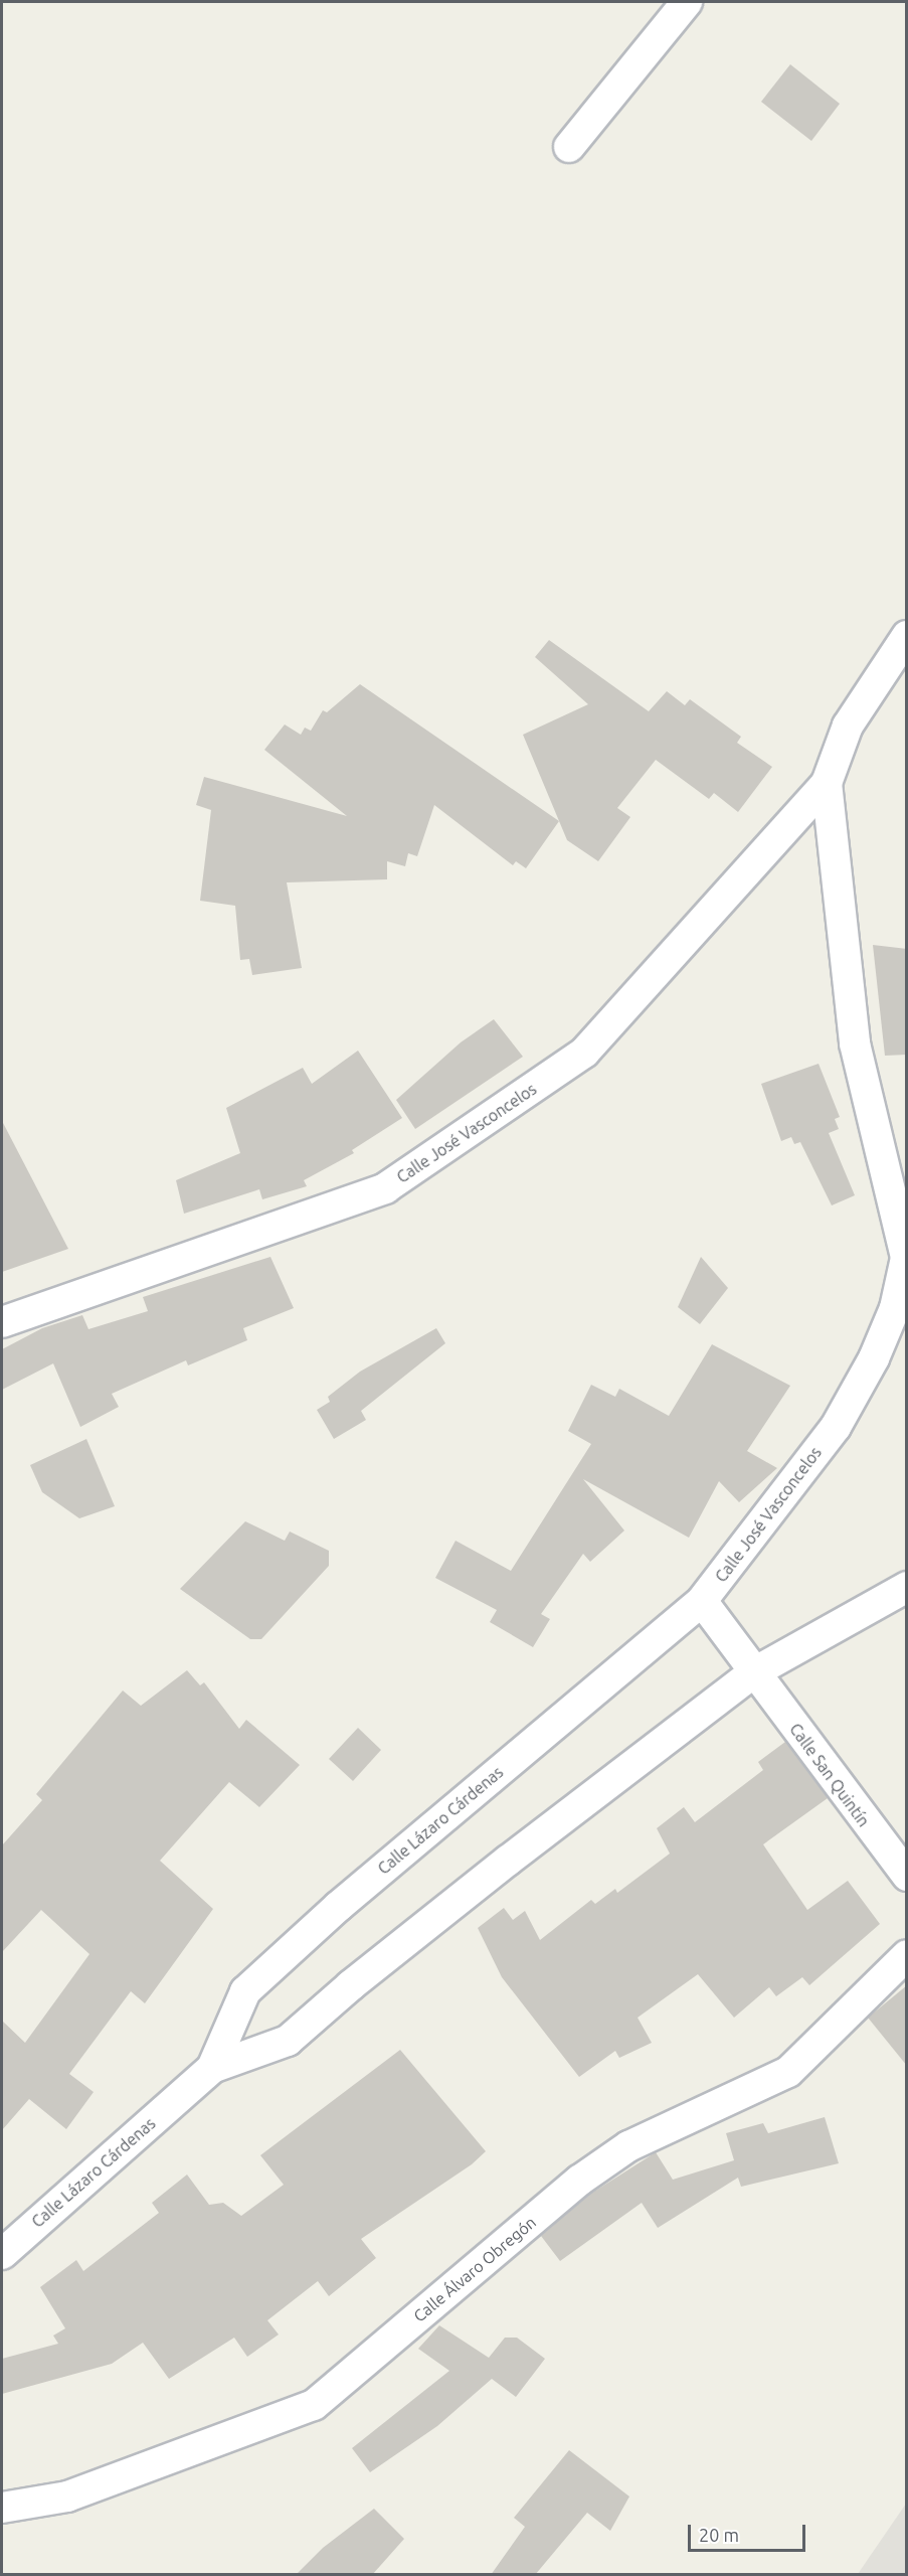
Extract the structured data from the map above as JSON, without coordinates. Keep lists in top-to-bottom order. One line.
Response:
{"streets":{"street":["Calle José Vasconcelos","Calle San Quintín","Calle Lázaro Cárdenas","Calle Álvaro Obregón"]},"crossings":[["Calle José Vasconcelos","Calle Lázaro Cárdenas"],["Calle San Quintín","Calle Lázaro Cárdenas"]],"scale_bar":"20 m"}
